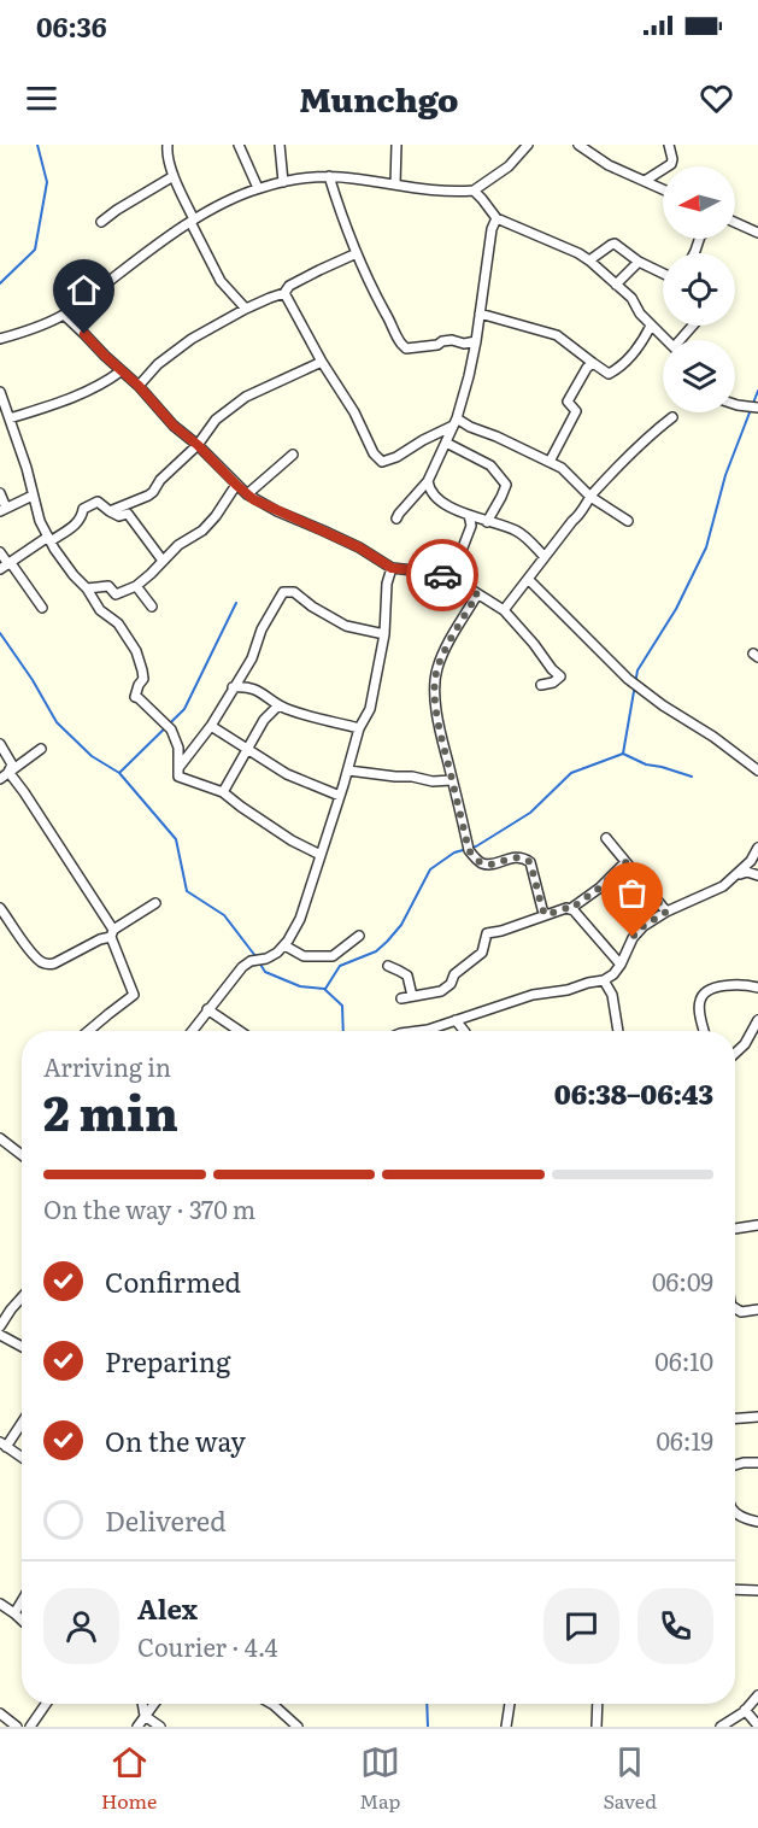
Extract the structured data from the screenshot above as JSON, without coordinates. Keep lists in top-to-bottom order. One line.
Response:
{"north":"left","page":{"status":"06:36","header":"Munchgo","heading":["2 min","Arriving in","06:38–06:43"],"panel":["Alex","Courier · 4.4"],"bar":"On the way · 370 m","list":[["Confirmed","06:09"],["Preparing","06:10"],["On the way","06:19"],"Delivered"],"tabs":["Home","Map","Saved"]}}
